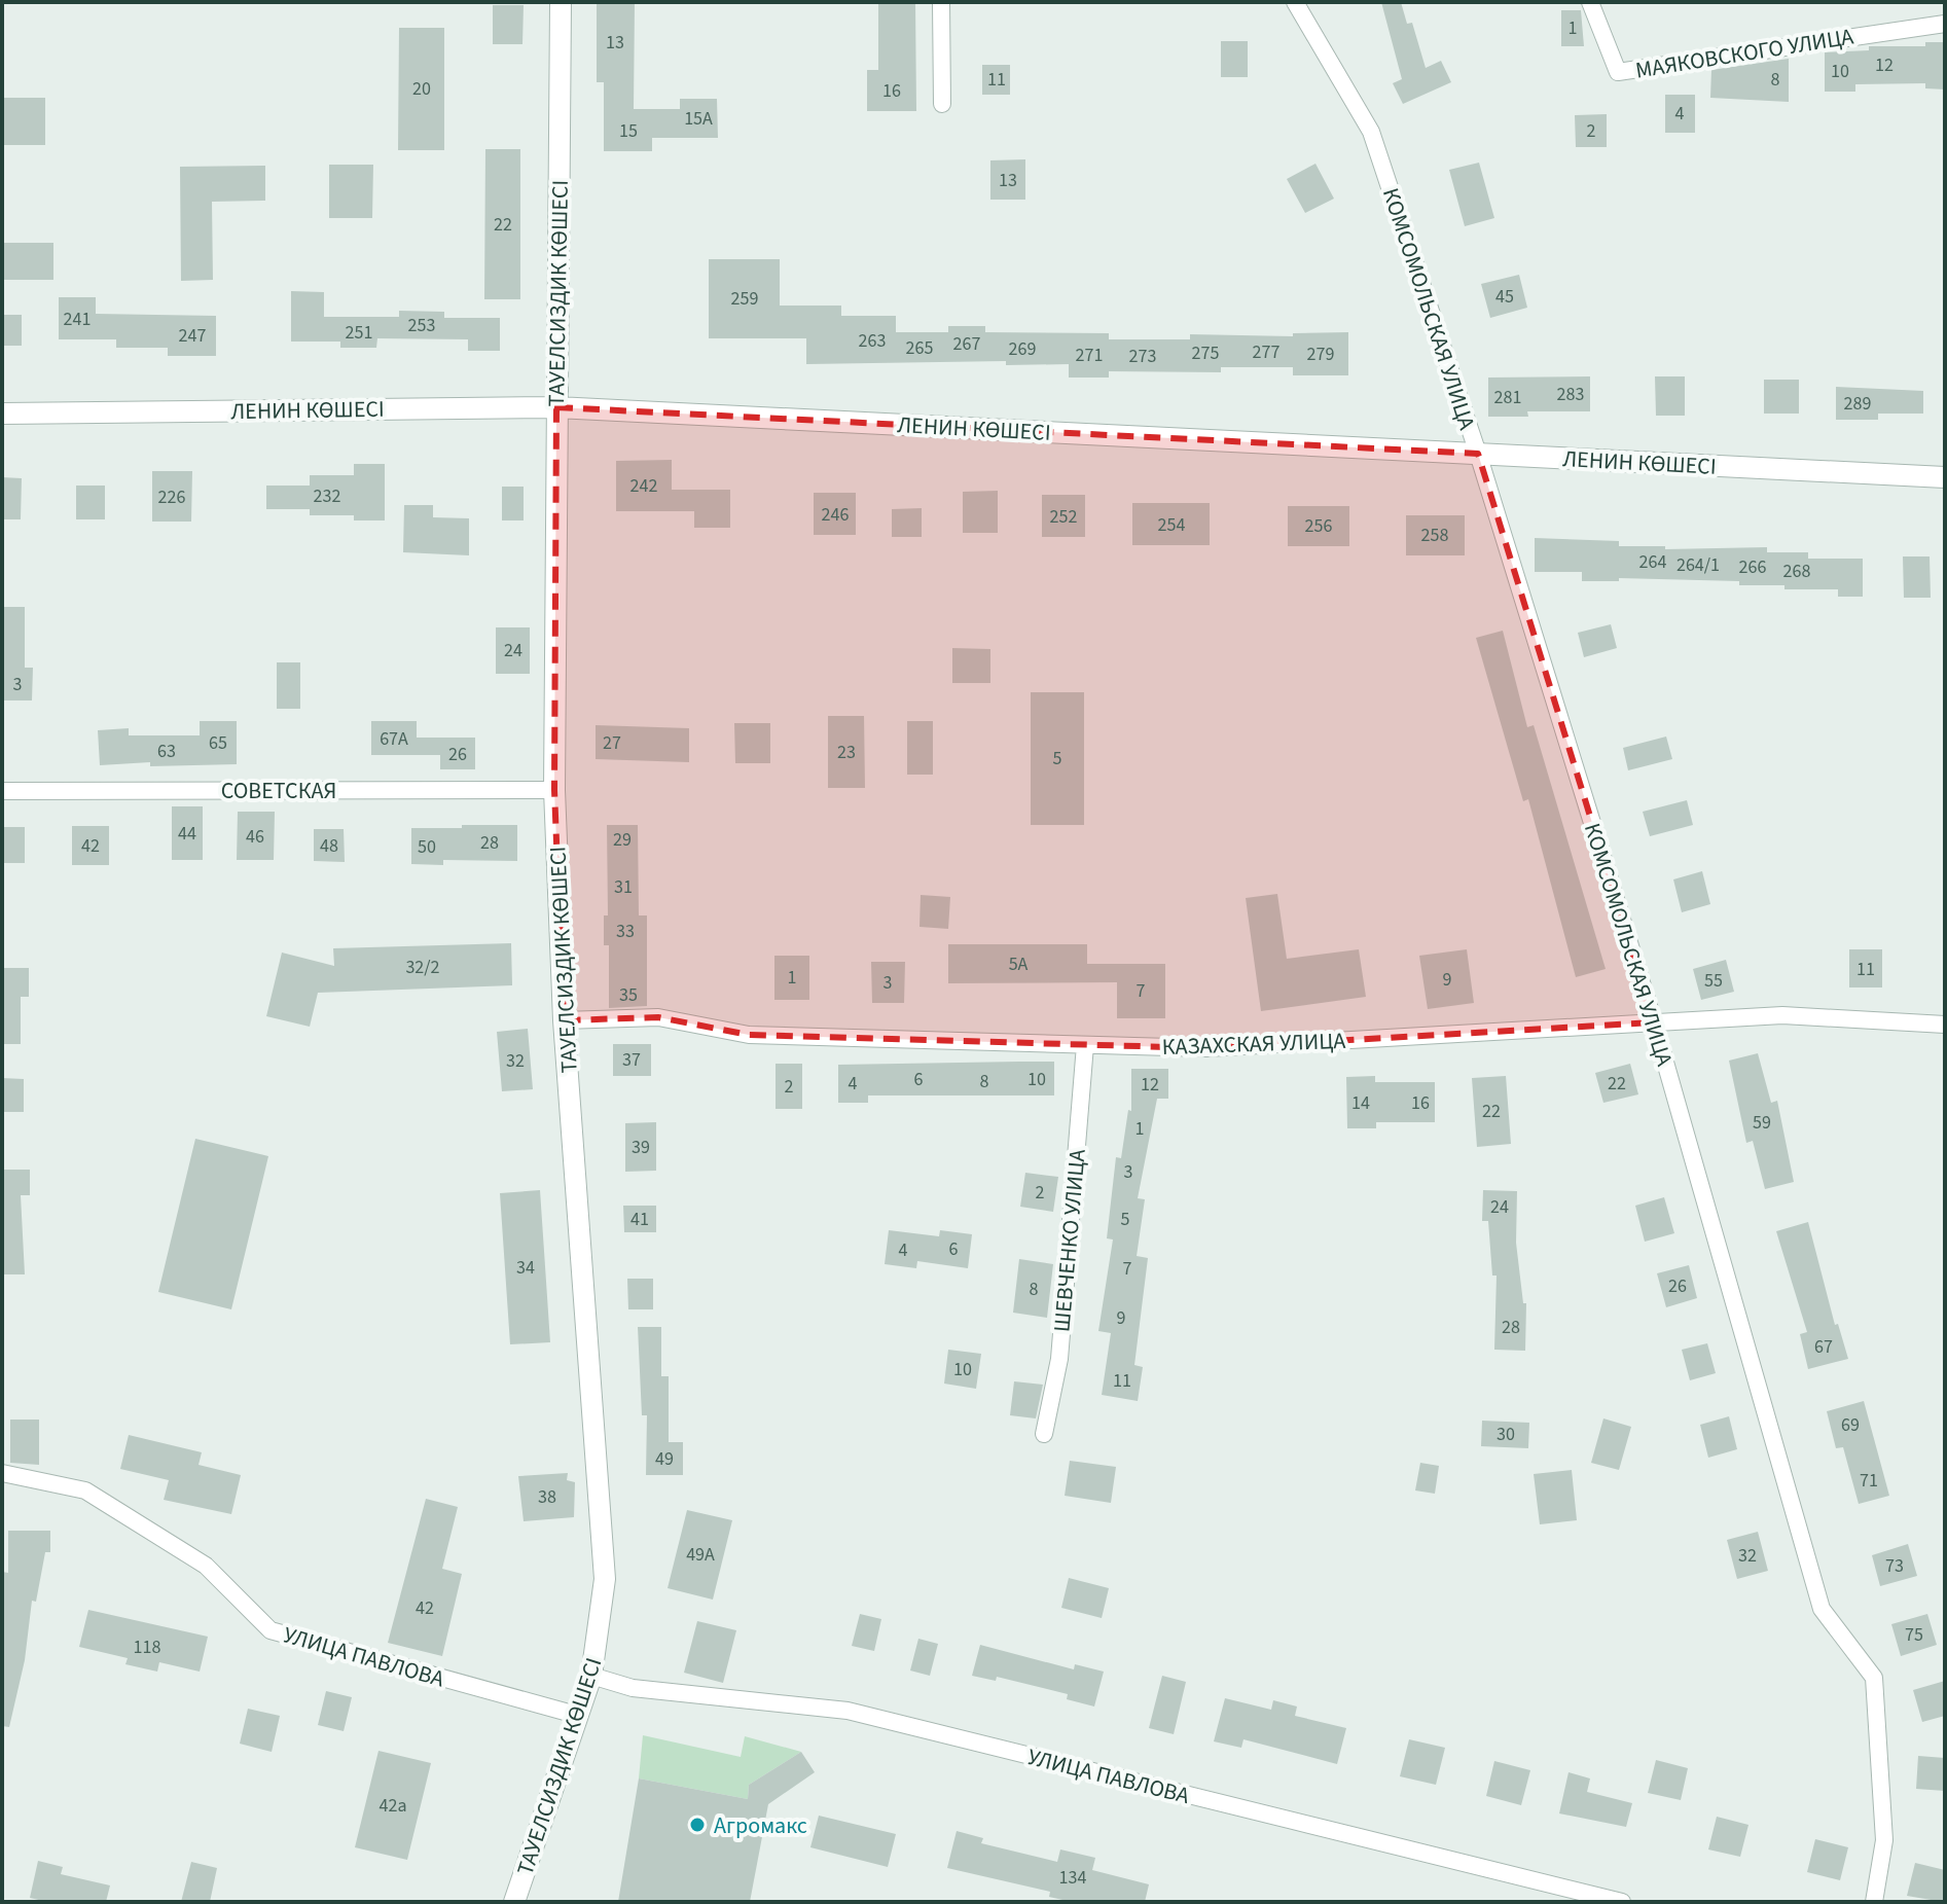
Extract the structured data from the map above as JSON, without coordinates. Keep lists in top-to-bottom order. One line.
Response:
{"streets":{"street":["МАЯКОВСКОГО УЛИЦА","ТАУЕЛСИЗДИК КӨШЕСІ","КОМСОМОЛЬСКАЯ УЛИЦА","ЛЕНИН КӨШЕСІ","СОВЕТСКАЯ","КАЗАХСКАЯ УЛИЦА","ШЕВЧЕНКО УЛИЦА","УЛИЦА ПАВЛОВА"]},"crossings":[["ТАУЕЛСИЗДИК КӨШЕСІ","ЛЕНИН КӨШЕСІ"],["ТАУЕЛСИЗДИК КӨШЕСІ","СОВЕТСКАЯ"],["ТАУЕЛСИЗДИК КӨШЕСІ","КАЗАХСКАЯ УЛИЦА"],["ТАУЕЛСИЗДИК КӨШЕСІ","УЛИЦА ПАВЛОВА"],["КОМСОМОЛЬСКАЯ УЛИЦА","ЛЕНИН КӨШЕСІ"],["КОМСОМОЛЬСКАЯ УЛИЦА","КАЗАХСКАЯ УЛИЦА"],["КАЗАХСКАЯ УЛИЦА","ШЕВЧЕНКО УЛИЦА"]],"places":["Агромакс"],"house_numbers":["1","13","12","10","11","8","20","16","4","15А","15","2","13","22","45","259","241","253","251","247","263","267","265","269","277","275","279","271","273","283","281","289","242","232","226","246","252","254","256","258","264","264/1","266","268","24","3","67А","65","27","63","23","26","5","44","46","29","28","42","48","50","31","33","5А","32/2","11","1","9","55","3","7","35","37","32","6","10","8","4","22","12","2","14","16","22","59","1","39","3","2","24","41","5","6","4","34","7","26","8","9","28","67","10","11","69","30","49","71","38","49А","32","73","42","75","118","42а","134"]}
